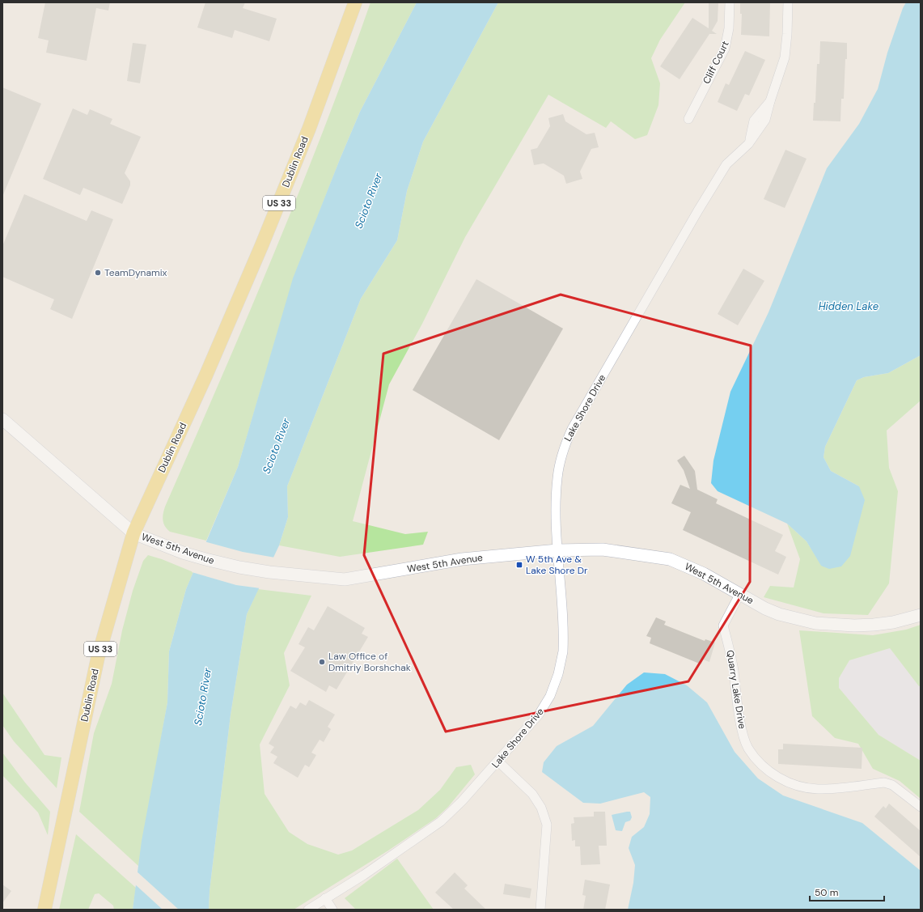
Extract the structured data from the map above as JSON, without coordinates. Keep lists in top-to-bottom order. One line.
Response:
{"streets":{"main road":["Dublin Road","US 33","West 5th Avenue"],"street":["Cliff Court","Lake Shore Drive","Quarry Lake Drive"]},"crossings":[["Dublin Road","West 5th Avenue"],["Lake Shore Drive","West 5th Avenue"],["West 5th Avenue","Quarry Lake Drive"]],"water":["Scioto River","Hidden Lake"],"places":{"other":["TeamDynamix","Law Office of Dmitriy Borshchak"],"transit":["W 5th Ave & Lake Shore Dr"]},"scale_bar":"50 m"}
